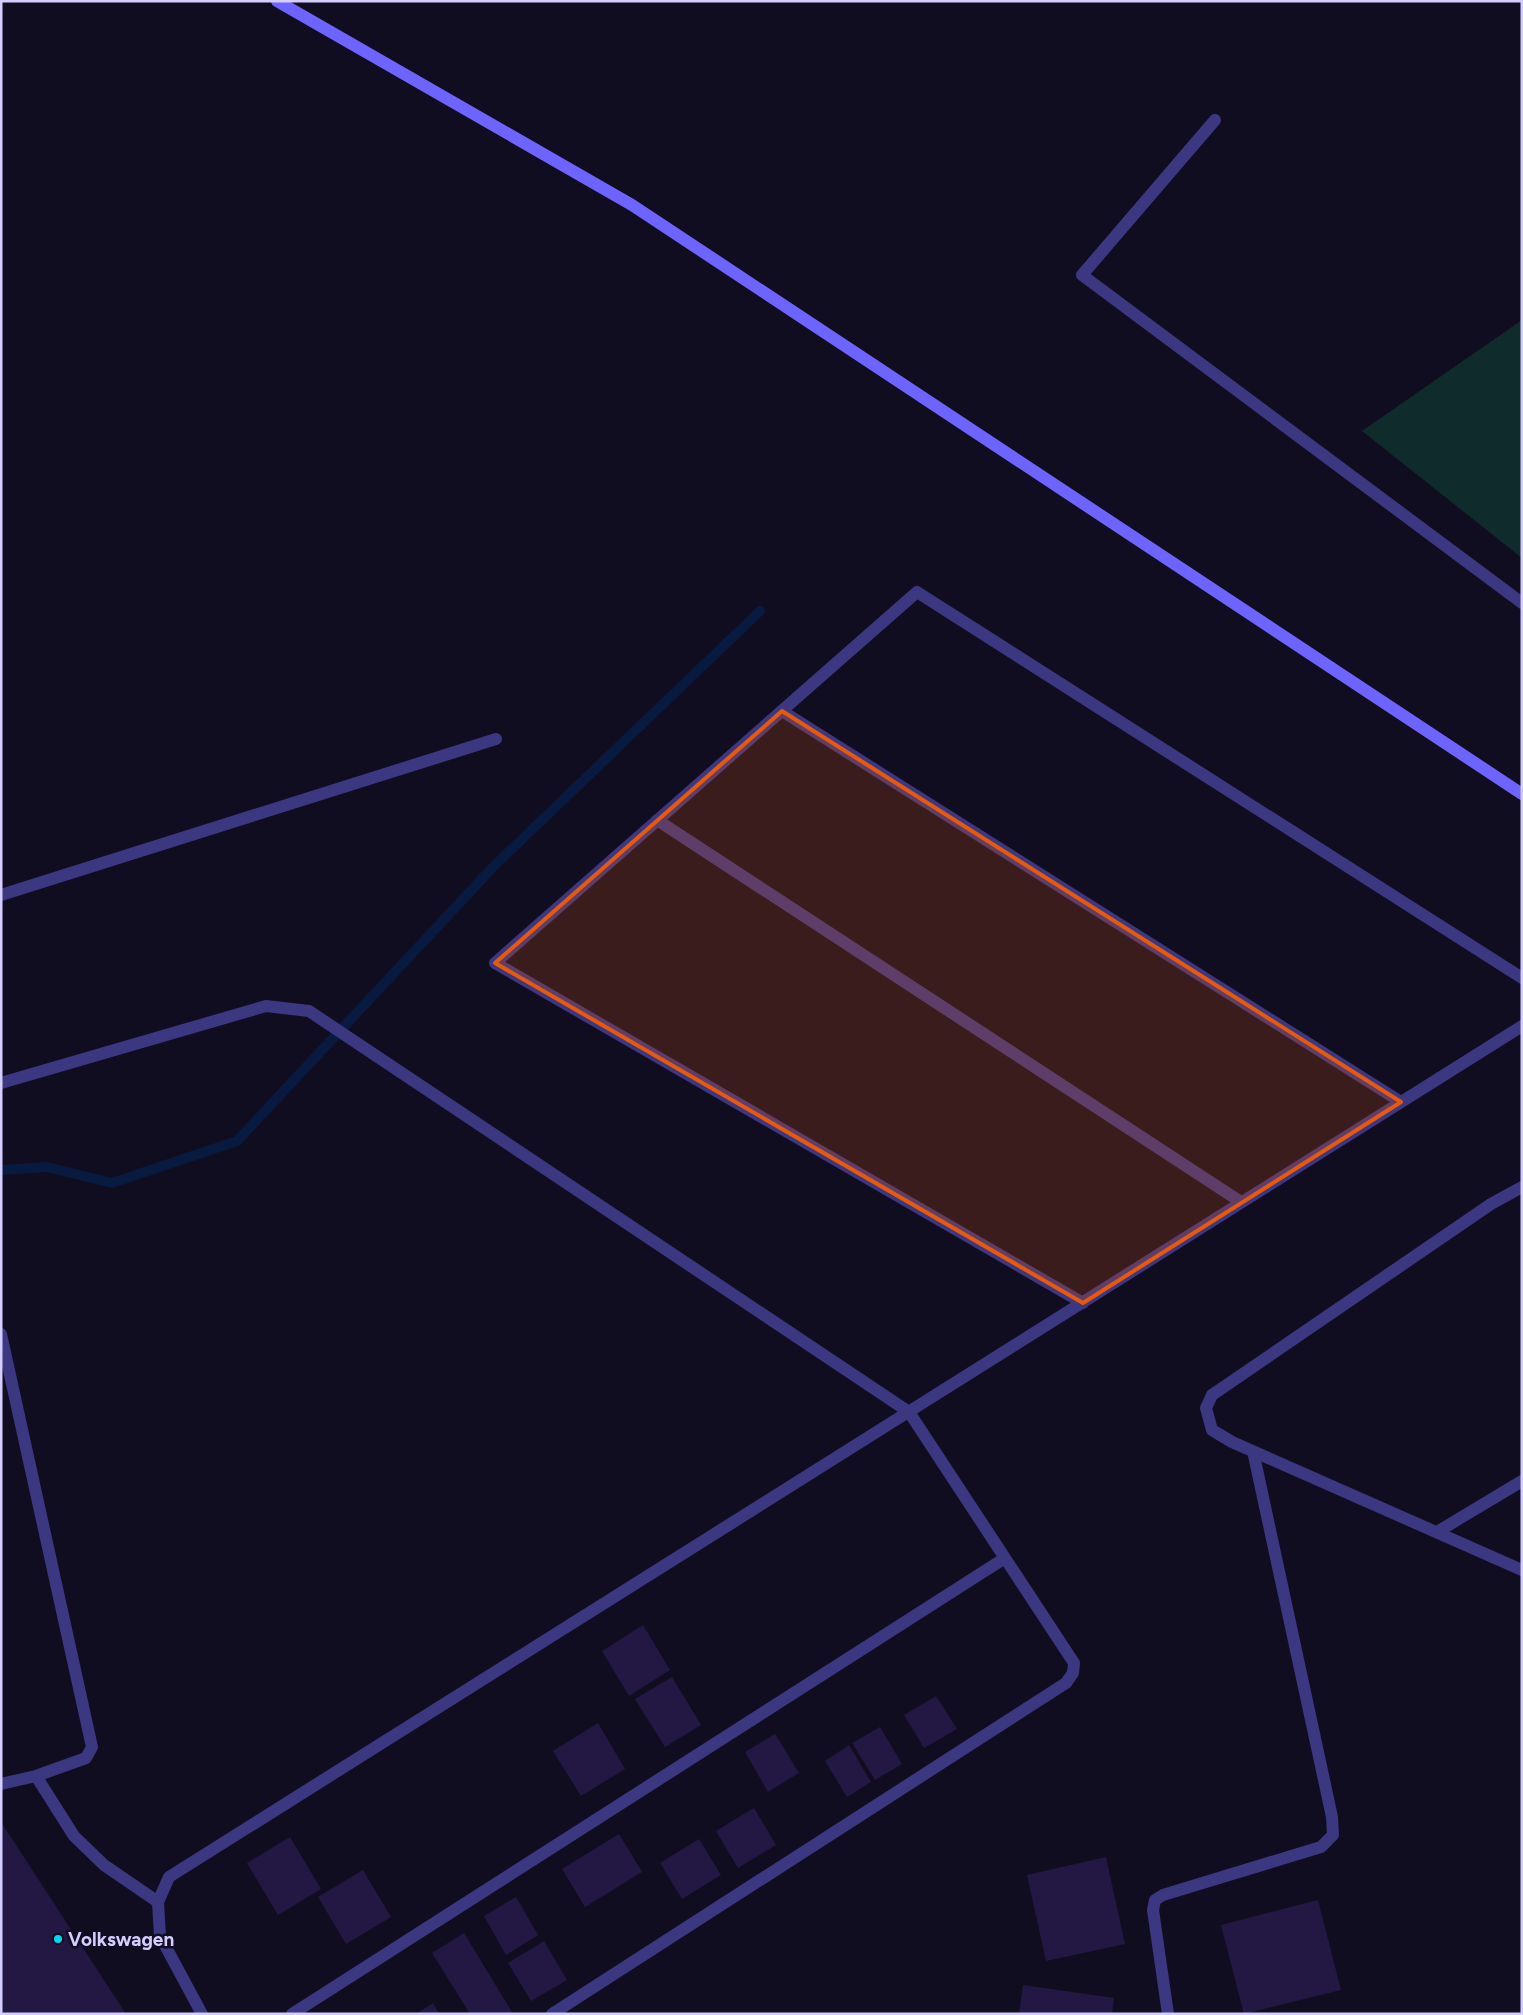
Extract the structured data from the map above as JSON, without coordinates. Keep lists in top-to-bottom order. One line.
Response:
{"places":["Volkswagen"]}
